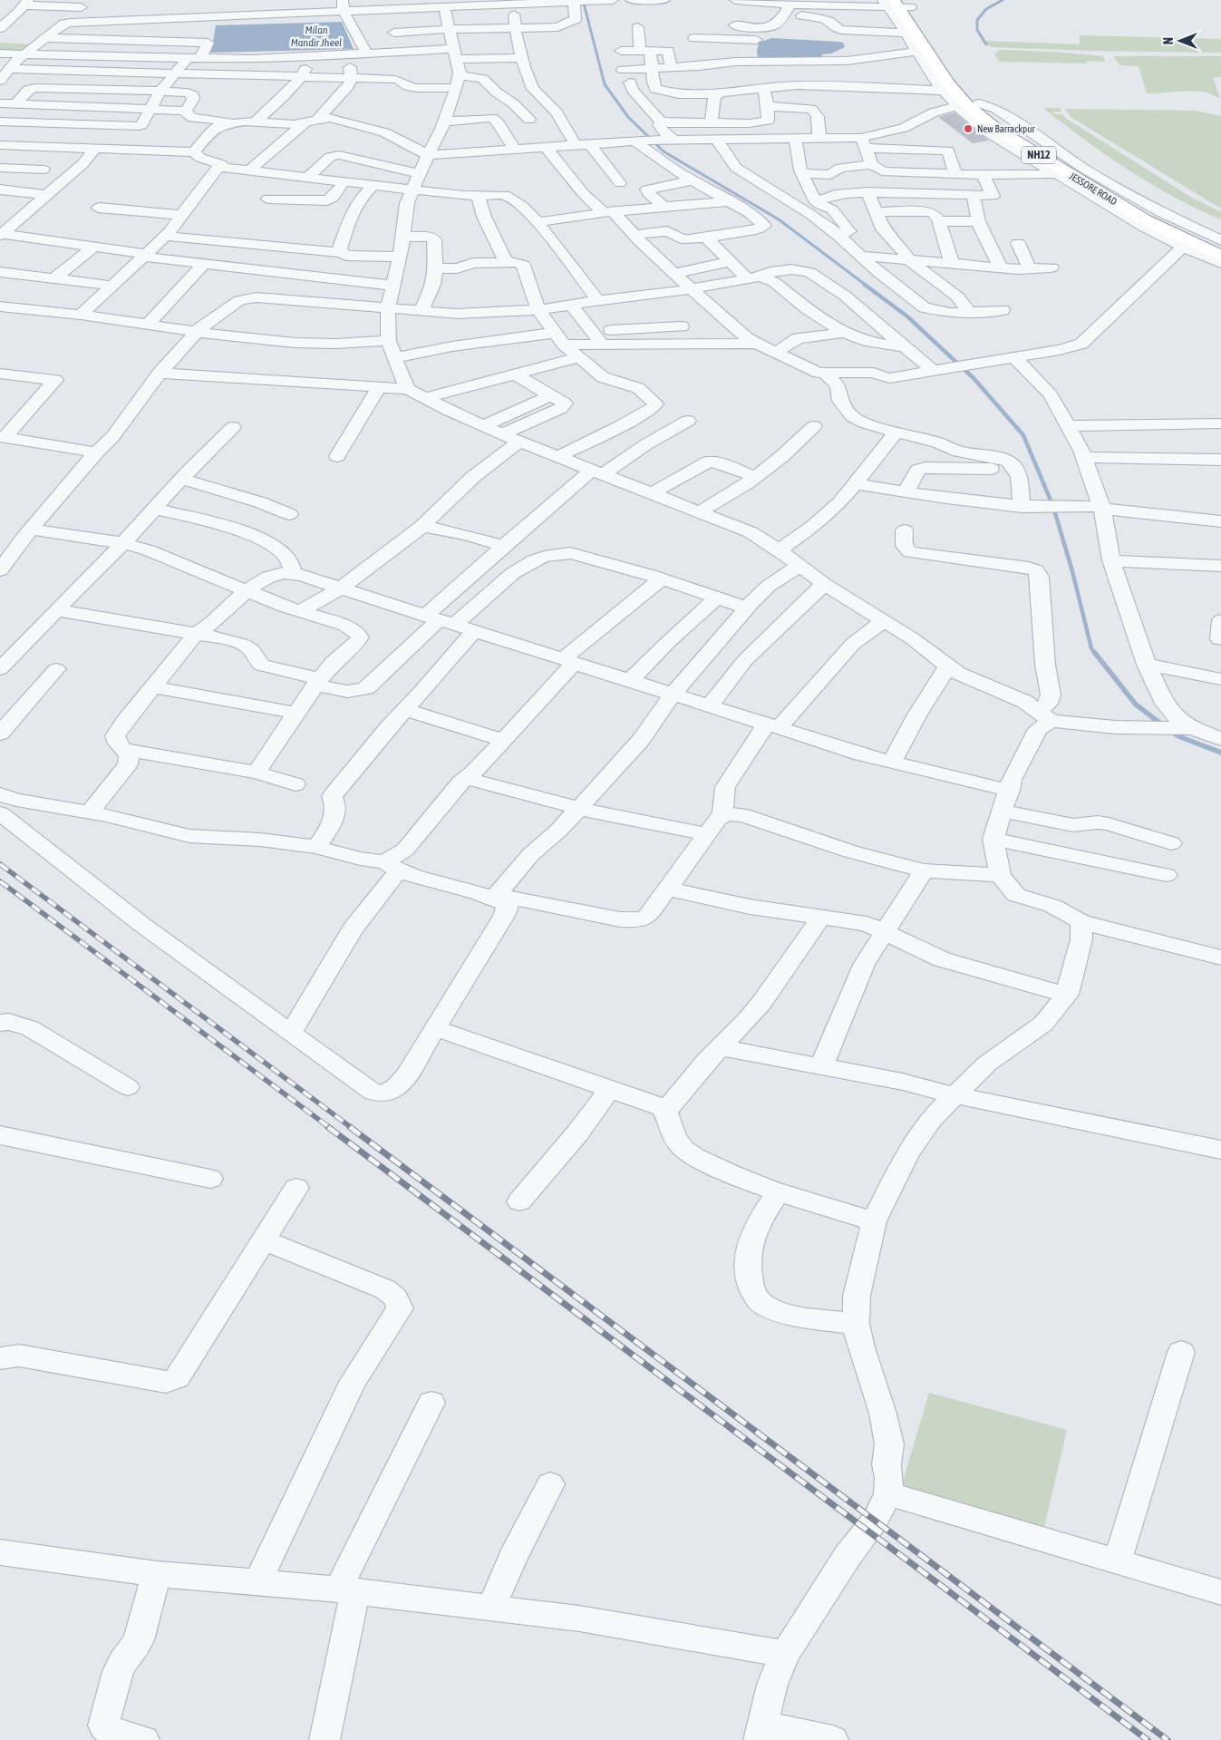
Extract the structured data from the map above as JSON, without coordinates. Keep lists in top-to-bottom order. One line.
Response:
{"streets":{"highway":["NH12","JESSORE ROAD"]},"crossings":[["NH12","JESSORE ROAD"]],"water":["Milan Mandir Jheel"],"places":["New Barrackpur"],"north":"left"}
